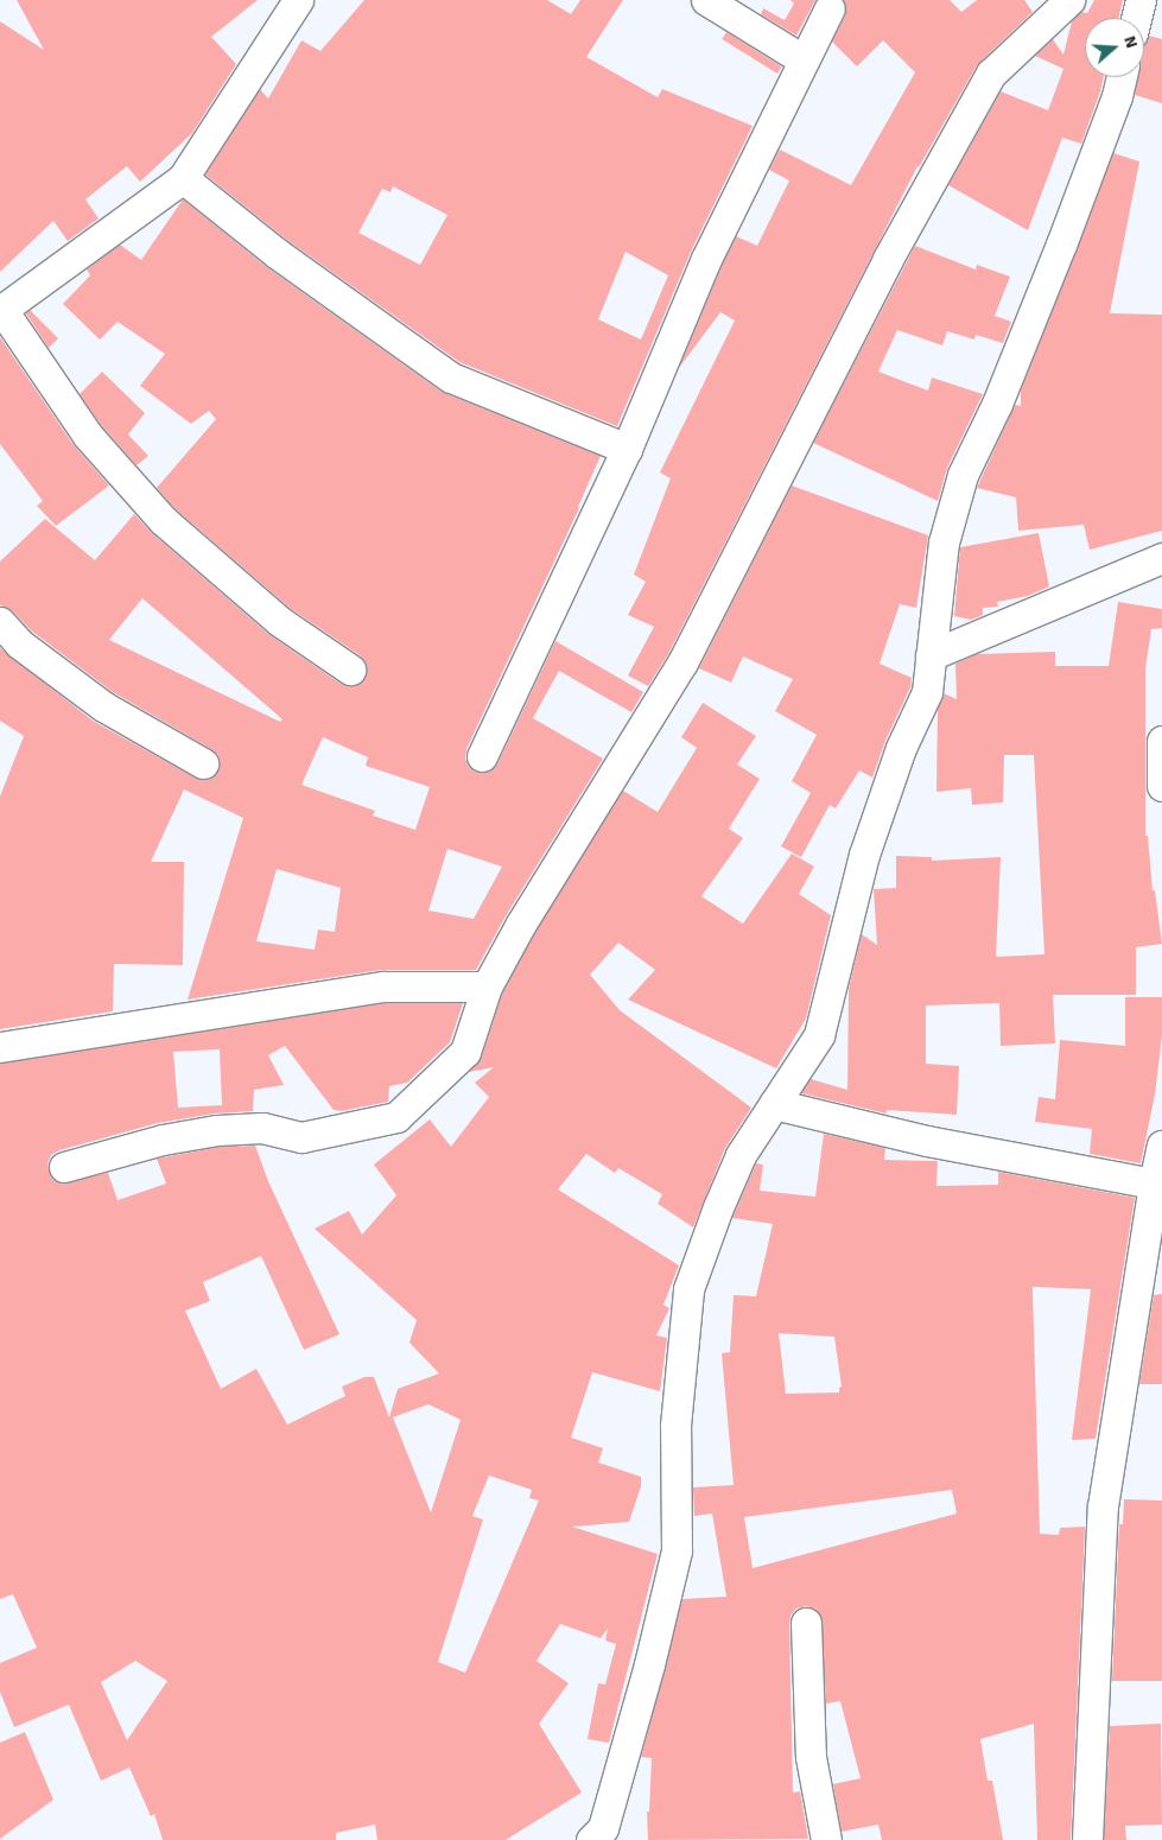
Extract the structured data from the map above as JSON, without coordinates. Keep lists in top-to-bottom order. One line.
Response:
{"north":"right"}
